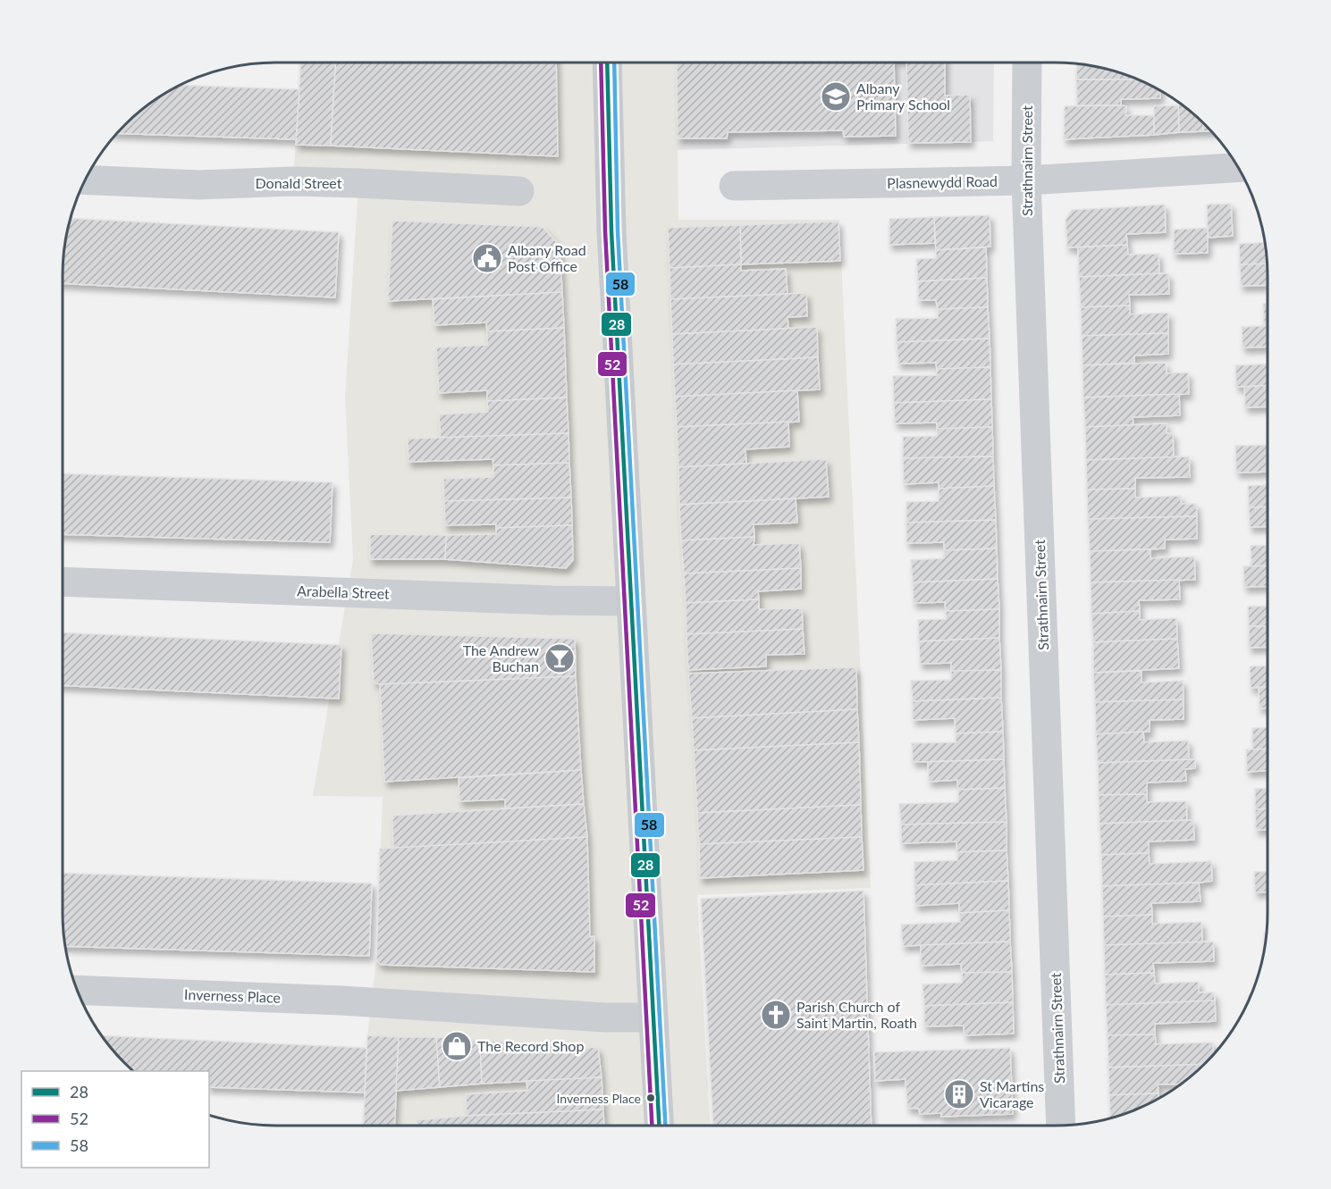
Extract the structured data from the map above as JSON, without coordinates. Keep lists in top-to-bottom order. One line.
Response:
{"streets":{"street":["Strathnairn Street","Plasnewydd Road","Donald Street","Arabella Street","Inverness Place"]},"crossings":[["Strathnairn Street","Plasnewydd Road"]],"places":{"school or university":["Albany Primary School"],"public building":["Albany Road Post Office"],"bar":["The Andrew Buchan"],"church":["Parish Church of Saint Martin, Roath"],"shop":["The Record Shop"],"building":["St Martins Vicarage"],"other":["Inverness Place"]},"lines":["transit line 28","transit line 52","transit line 58"],"legend":["28","52","58"]}
